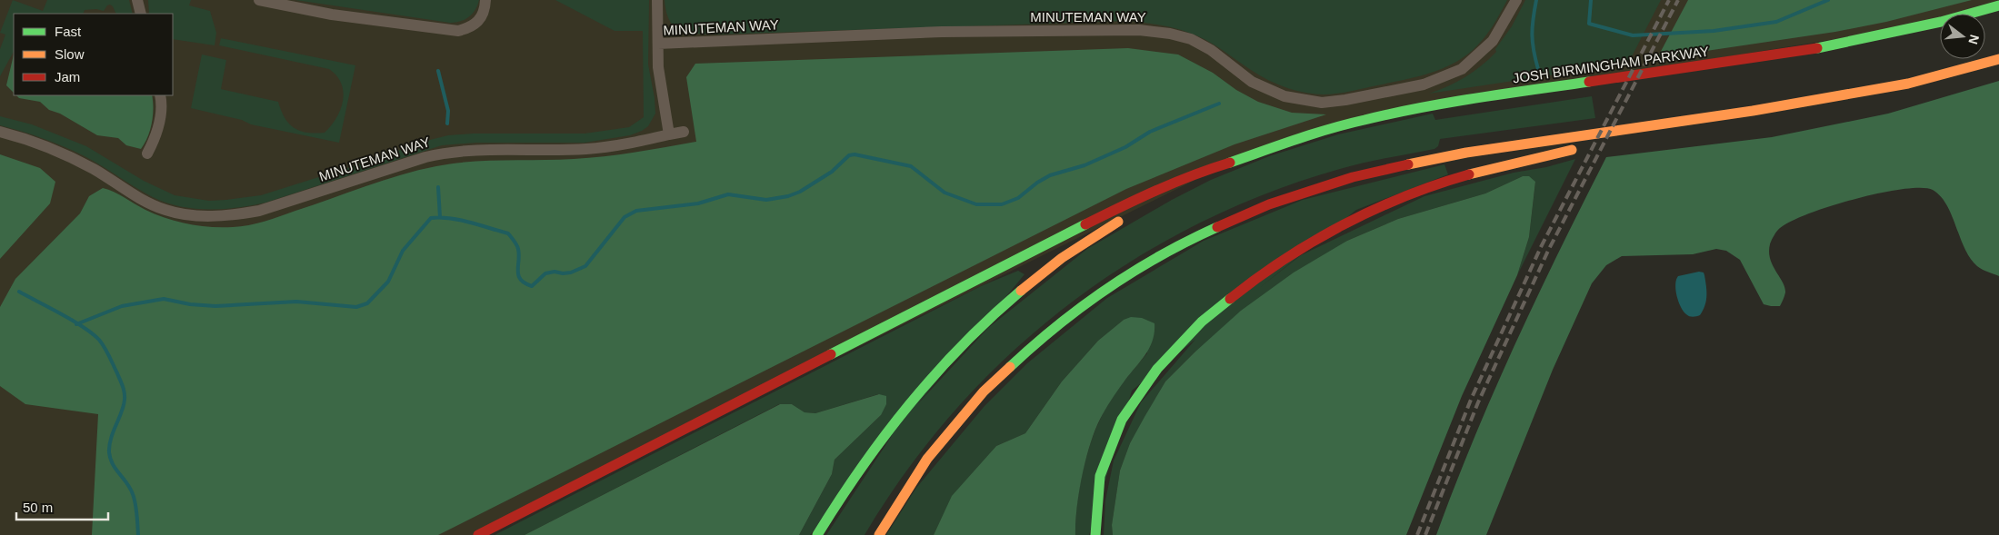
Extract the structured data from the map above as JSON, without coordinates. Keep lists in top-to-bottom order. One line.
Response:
{"streets":{"main road":["JOSH BIRMINGHAM PARKWAY"],"street":["MINUTEMAN WAY"]},"legend":["Fast","Slow","Jam"],"scale_bar":"50 m","north":"right"}
